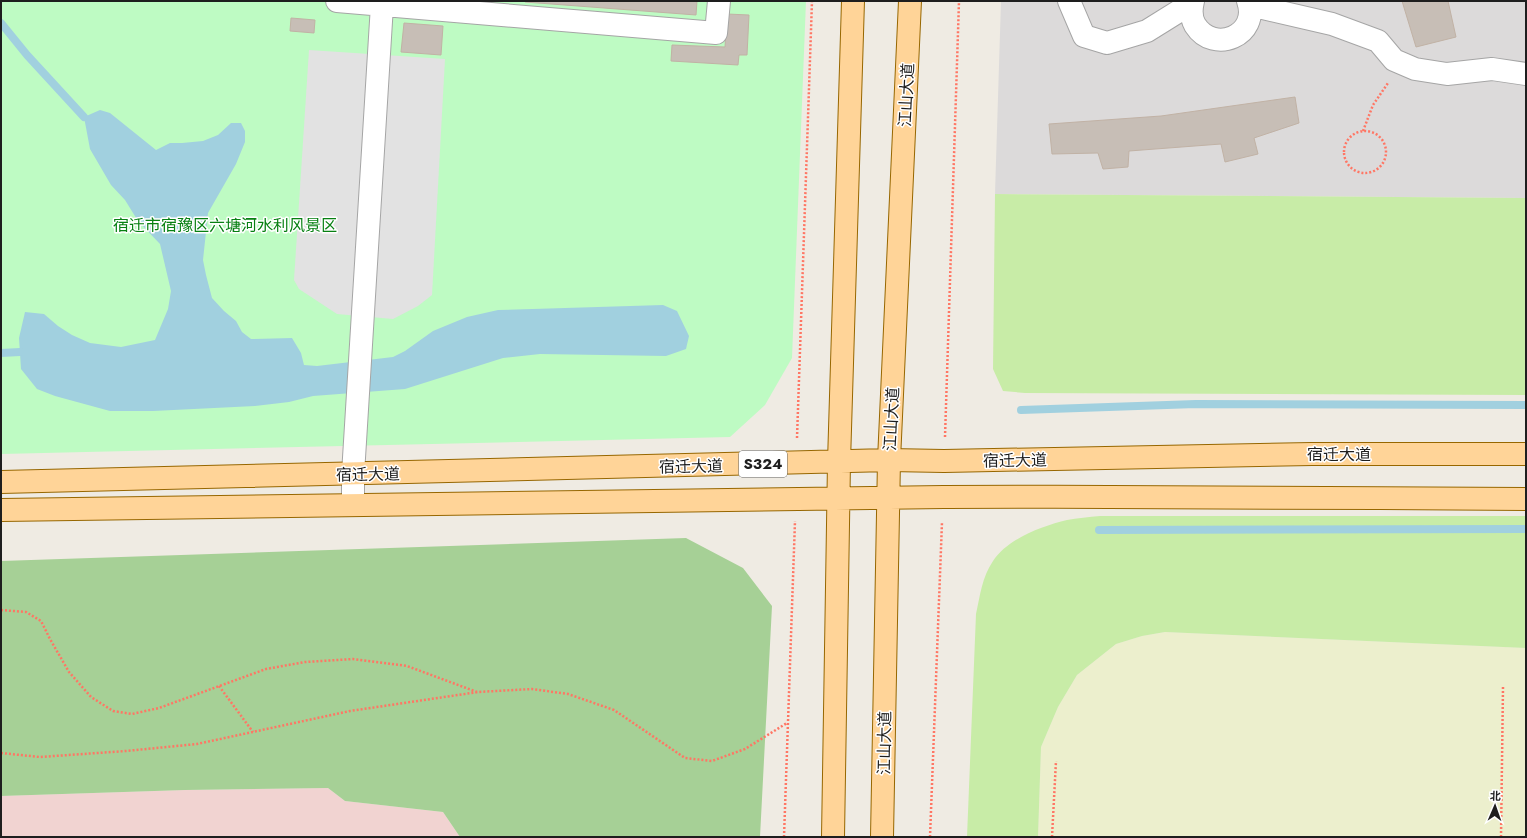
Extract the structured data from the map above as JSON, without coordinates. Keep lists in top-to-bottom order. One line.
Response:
{"streets":{"main road":["江山大道","宿迁大道","S324"]},"crossings":[["江山大道","宿迁大道"]],"parks":["宿迁市宿豫区六塘河水利风景区"],"north":"top"}
